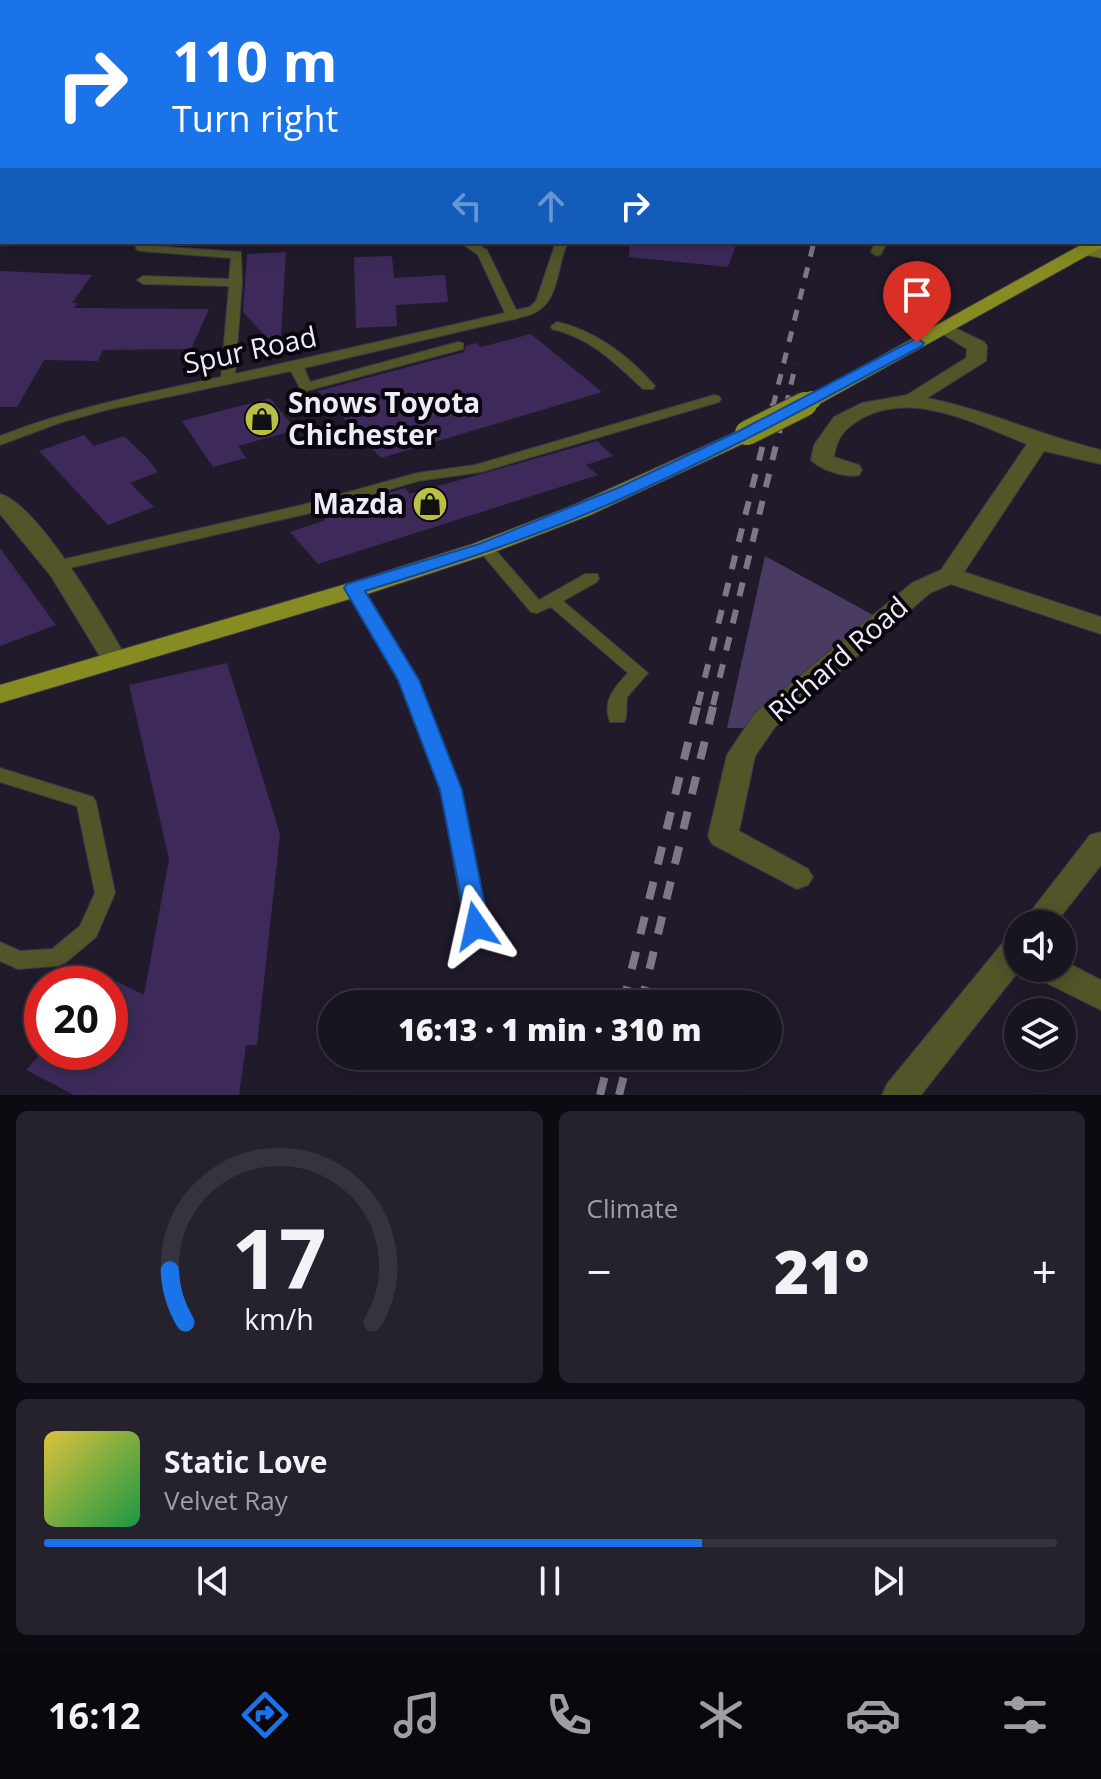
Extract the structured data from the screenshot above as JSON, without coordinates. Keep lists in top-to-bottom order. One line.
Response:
{"streets":{"street":["Richard Road"],"lane":["Spur Road"]},"places":{"shop":["Snows Toyota Chichester","Mazda"]},"page":{"turn":["110 m","Turn right"],"limit":"20","trip":"16:13 · 1 min · 310 m","tile":"Climate","heat":["−","21°","+"],"song":["Static Love","Velvet Ray"],"tabs":"16:12","gauge":["17","km/h"]}}
